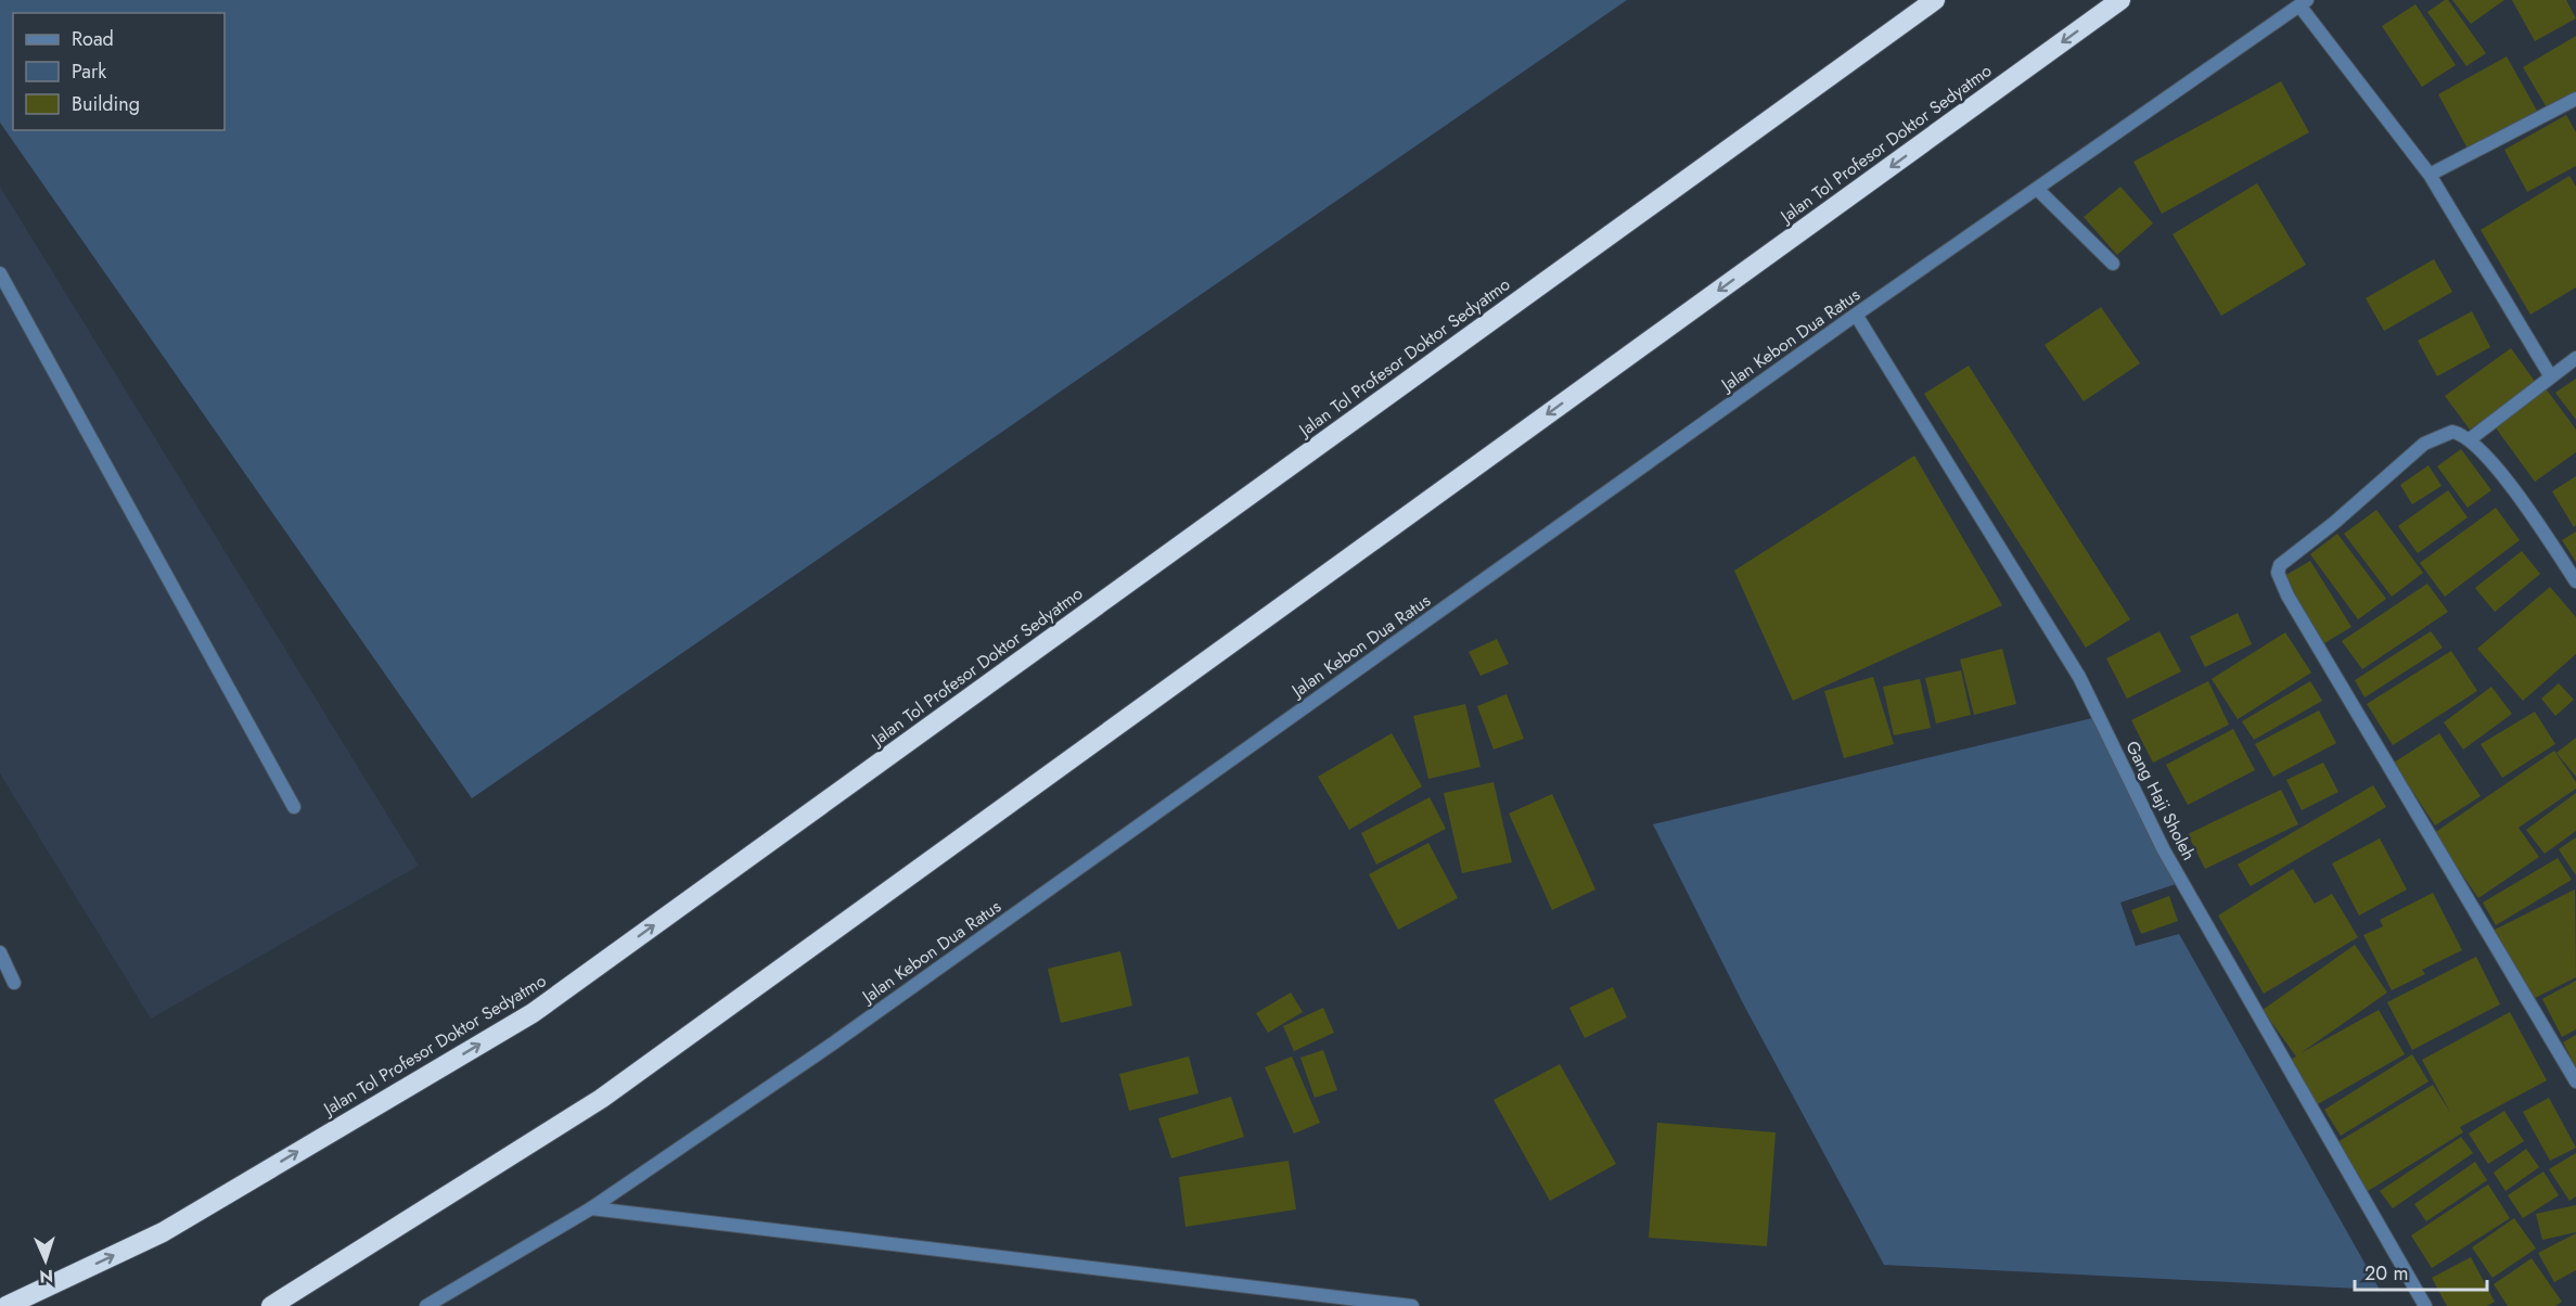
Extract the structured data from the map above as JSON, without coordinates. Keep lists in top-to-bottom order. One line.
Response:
{"streets":{"highway":["Jalan Tol Profesor Doktor Sedyatmo"],"street":["Jalan Kebon Dua Ratus","Gang Haji Sholeh"]},"crossings":[["Jalan Kebon Dua Ratus","Gang Haji Sholeh"]],"legend":["Road","Park","Building"],"scale_bar":"20 m","north":"bottom"}
